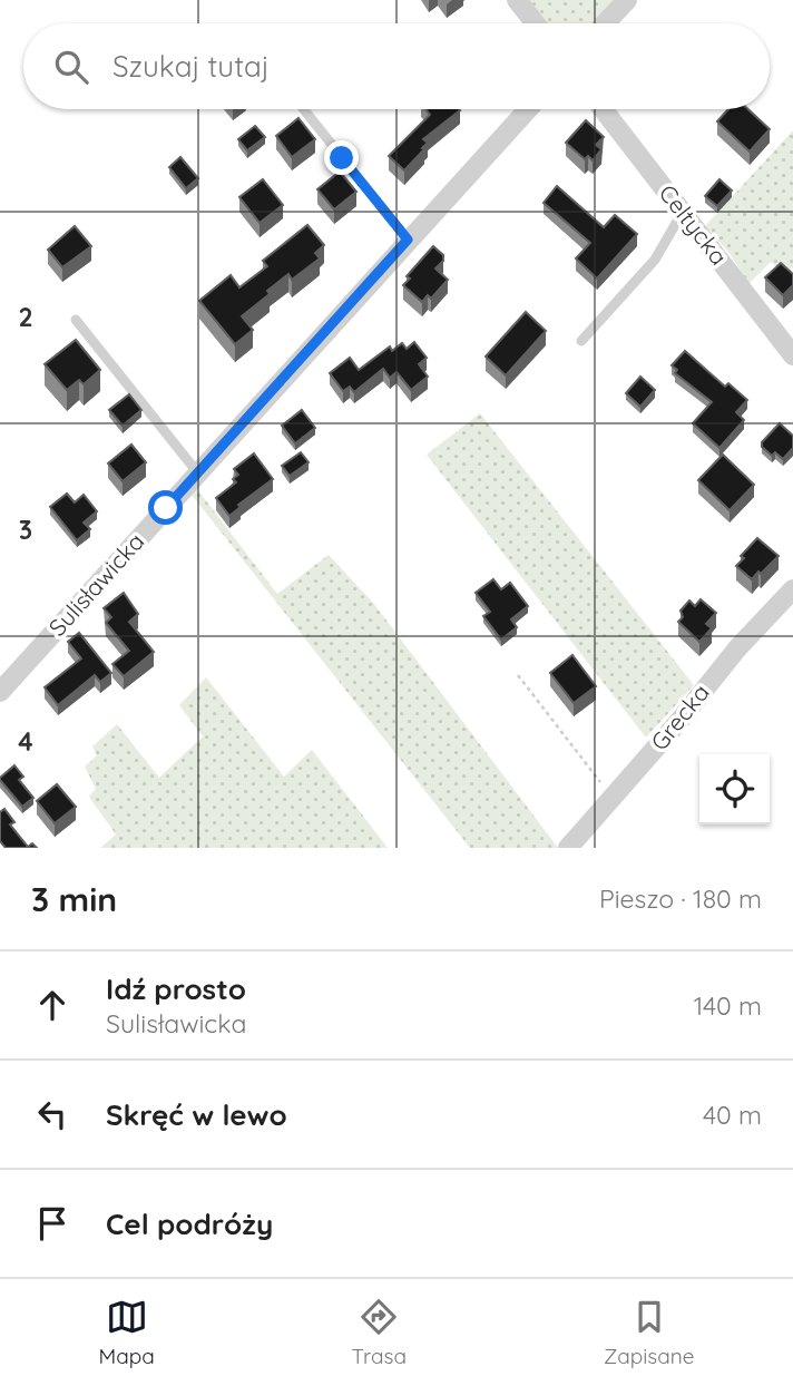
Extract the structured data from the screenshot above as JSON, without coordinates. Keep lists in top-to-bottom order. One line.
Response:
{"streets":{"street":["Celtycka","Sulisławicka","Grecka"]},"page":{"search":"Szukaj tutaj","heading":["3 min","Pieszo · 180 m"],"list":[["Idź prosto","Sulisławicka","140 m"],["Skręć w lewo","40 m"],"Cel podróży"],"nav":["Mapa","Trasa","Zapisane"]},"grid":{"rows":["2","3","4"]}}
